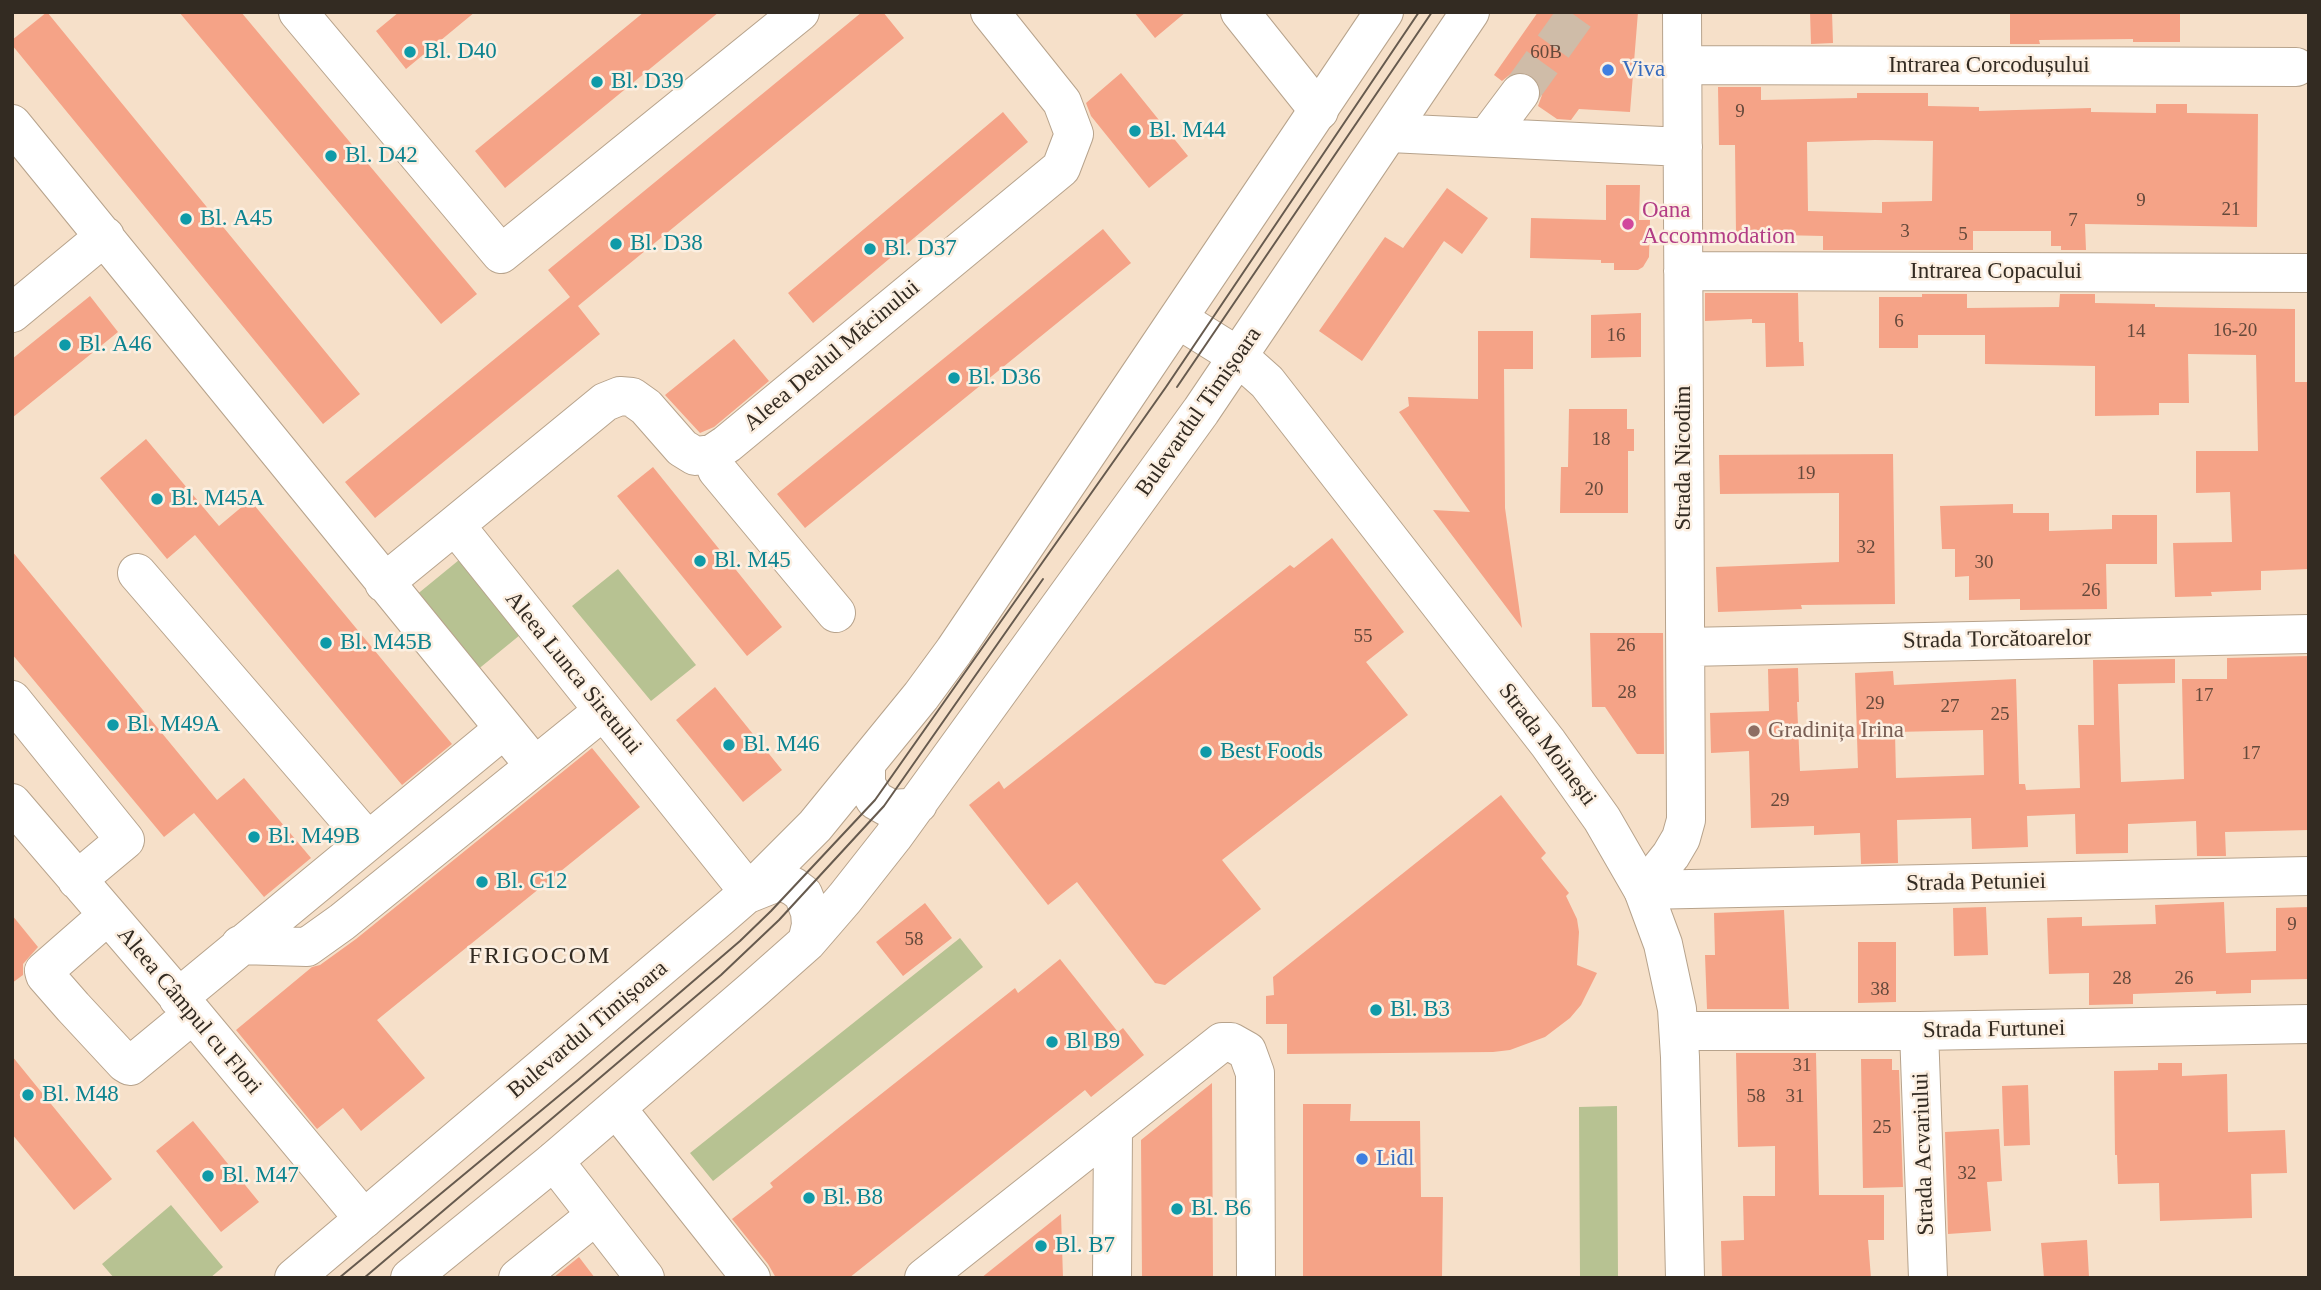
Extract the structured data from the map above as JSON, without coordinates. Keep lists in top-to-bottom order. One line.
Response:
{"streets":{"street":["Intrarea Corcodușului","Intrarea Copacului","Aleea Dealul Măcinului","Bulevardul Timișoara","Strada Nicodim","Strada Torcătoarelor","Aleea Lunca Siretului","Strada Moinești","Strada Petuniei","Aleea Câmpul cu Flori","Strada Furtunei","Strada Acvariului"]},"crossings":[["Intrarea Corcodușului","Strada Nicodim"],["Intrarea Copacului","Strada Nicodim"],["Bulevardul Timișoara","Aleea Lunca Siretului"],["Bulevardul Timișoara","Strada Moinești"],["Bulevardul Timișoara","Aleea Câmpul cu Flori"],["Strada Nicodim","Strada Torcătoarelor"],["Strada Nicodim","Strada Moinești"],["Strada Nicodim","Strada Petuniei"],["Strada Moinești","Strada Petuniei"],["Strada Moinești","Strada Furtunei"],["Strada Furtunei","Strada Acvariului"]],"districts":["FRIGOCOM"],"places":["Bl. D40","Viva","Bl. D39","Bl. M44","Bl. D42","Bl. A45","Oana Accommodation","Bl. D38","Bl. D37","Bl. A46","Bl. D36","Bl. M45A","Bl. M45","Bl. M45B","Bl. M49A","Gradinița Irina","Bl. M46","Best Foods","Bl. M49B","Bl. C12","Bl. B3","Bl B9","Bl. M48","Lidl","Bl. M47","Bl. B8","Bl. B6","Bl. B7"],"house_numbers":["60B","9","9","21","7","3","5","6","16-20","14","16","18","19","20","32","30","26","55","26","28","17","29","27","25","17","29","9","58","28","26","38","31","58","31","25","32"]}
